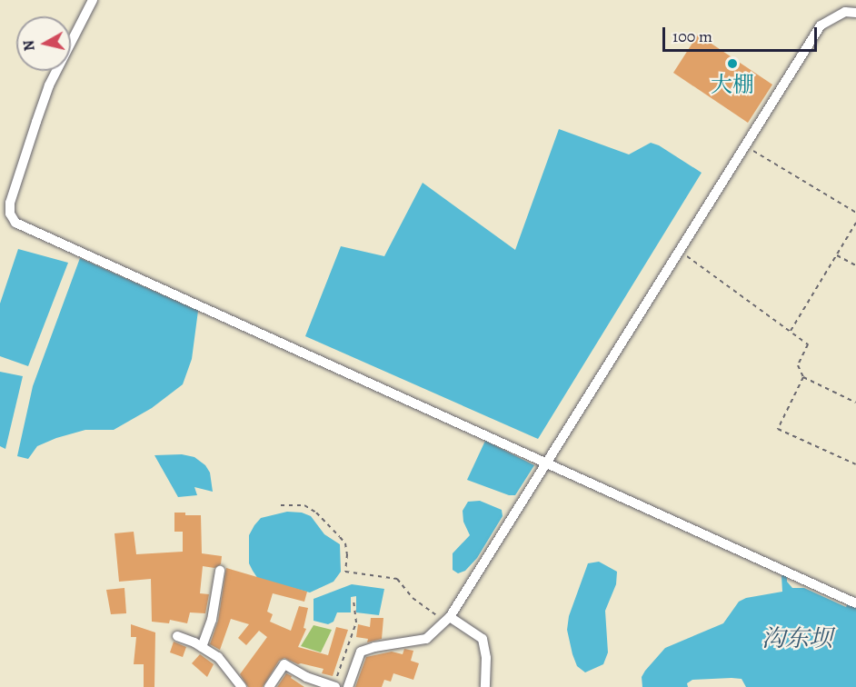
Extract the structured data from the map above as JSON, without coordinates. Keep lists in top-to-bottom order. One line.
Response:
{"water":["沟东坝"],"places":["大棚"],"scale_bar":"100 m","north":"left"}
